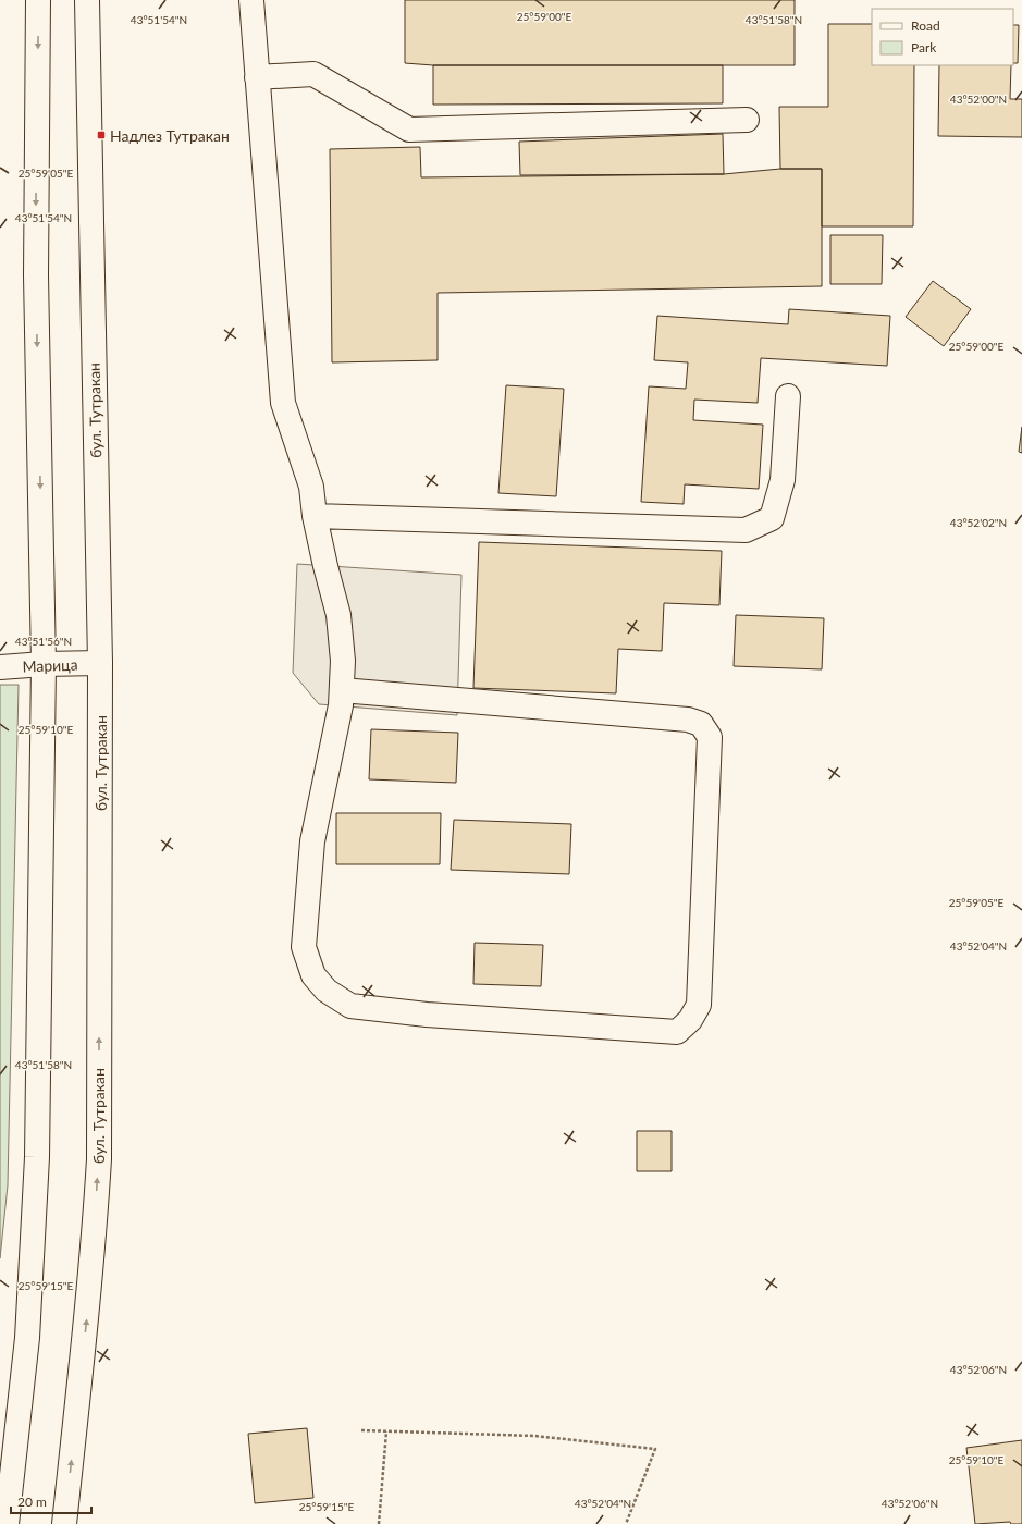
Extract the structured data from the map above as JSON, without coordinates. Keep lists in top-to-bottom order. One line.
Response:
{"streets":{"main road":["бул. Тутракан","Марица"]},"crossings":[["бул. Тутракан","Марица"]],"places":{"transit":["Надлез Тутракан"]},"legend":["Road","Park"],"scale_bar":"20 m","coordinates":["25°59'00\"E","43°51'54\"N","43°51'58\"N","43°52'00\"N","25°59'05\"E","43°52'02\"N","43°51'56\"N","25°59'10\"E","43°52'04\"N","25°59'15\"E","43°52'06\"N"]}
